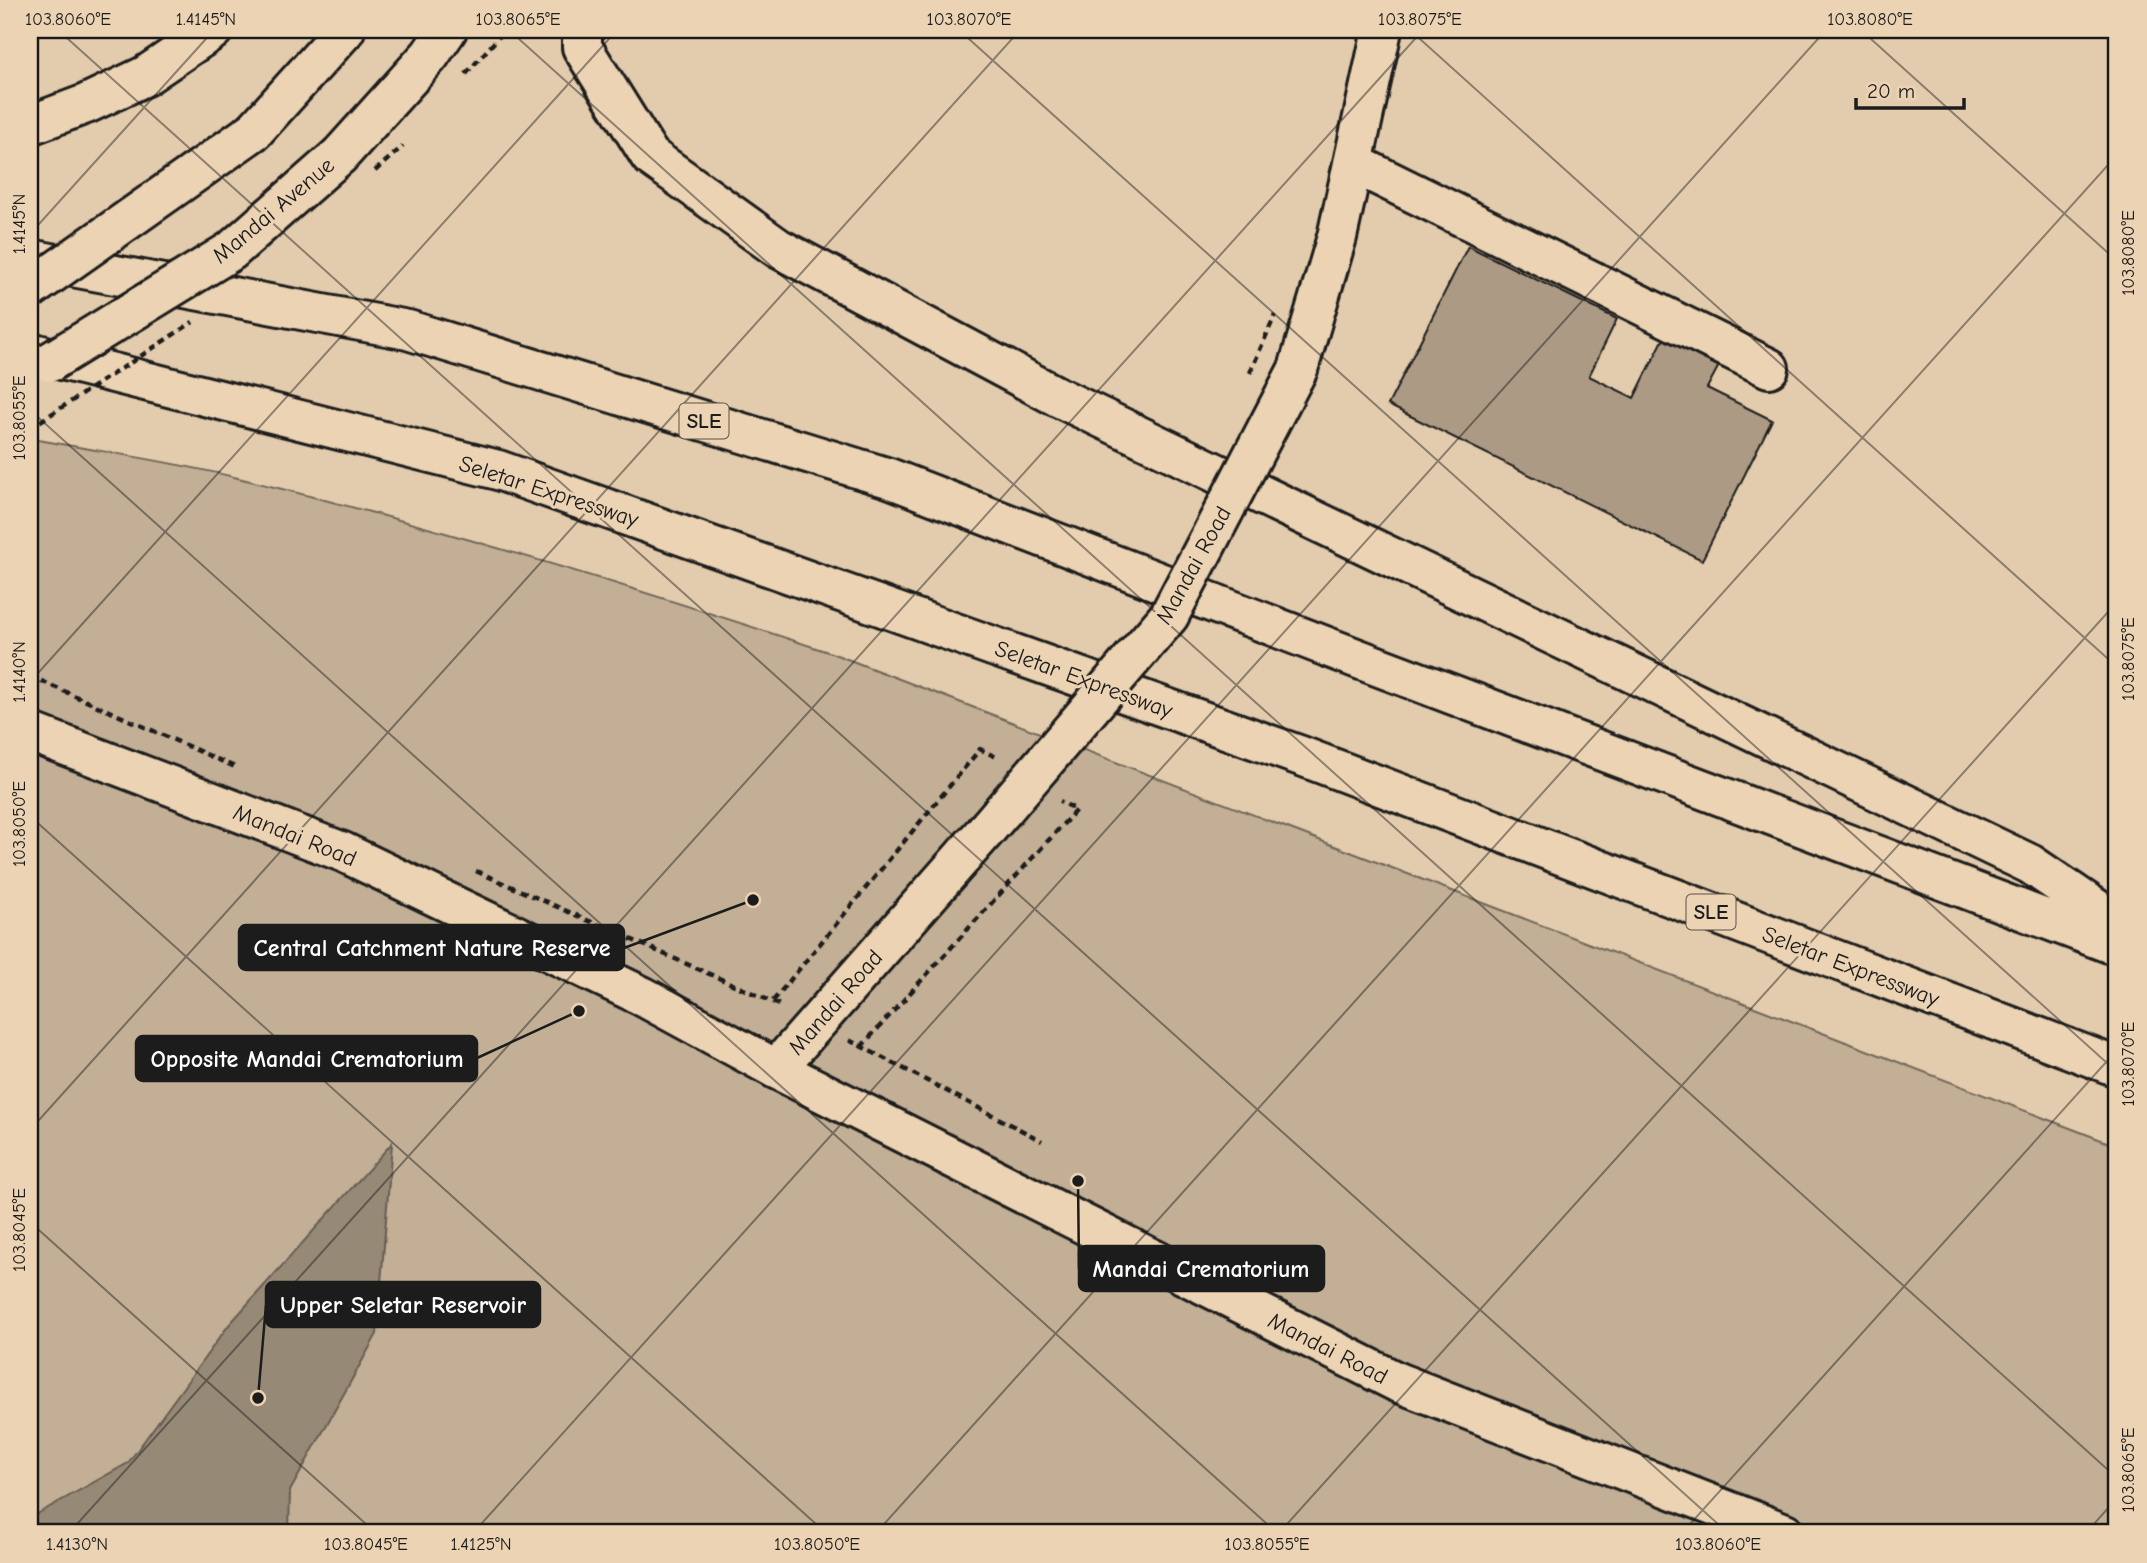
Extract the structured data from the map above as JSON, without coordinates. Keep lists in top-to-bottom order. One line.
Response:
{"streets":{"main road":["Mandai Avenue","SLE","Seletar Expressway","Mandai Road"]},"places":["Central Catchment Nature Reserve","Opposite Mandai Crematorium","Mandai Crematorium","Upper Seletar Reservoir"],"scale_bar":"20 m","coordinates":["103.8060°E","1.4145°N","103.8065°E","103.8070°E","103.8075°E","103.8080°E","103.8055°E","1.4140°N","103.8050°E","103.8045°E","1.4130°N","1.4125°N"]}
